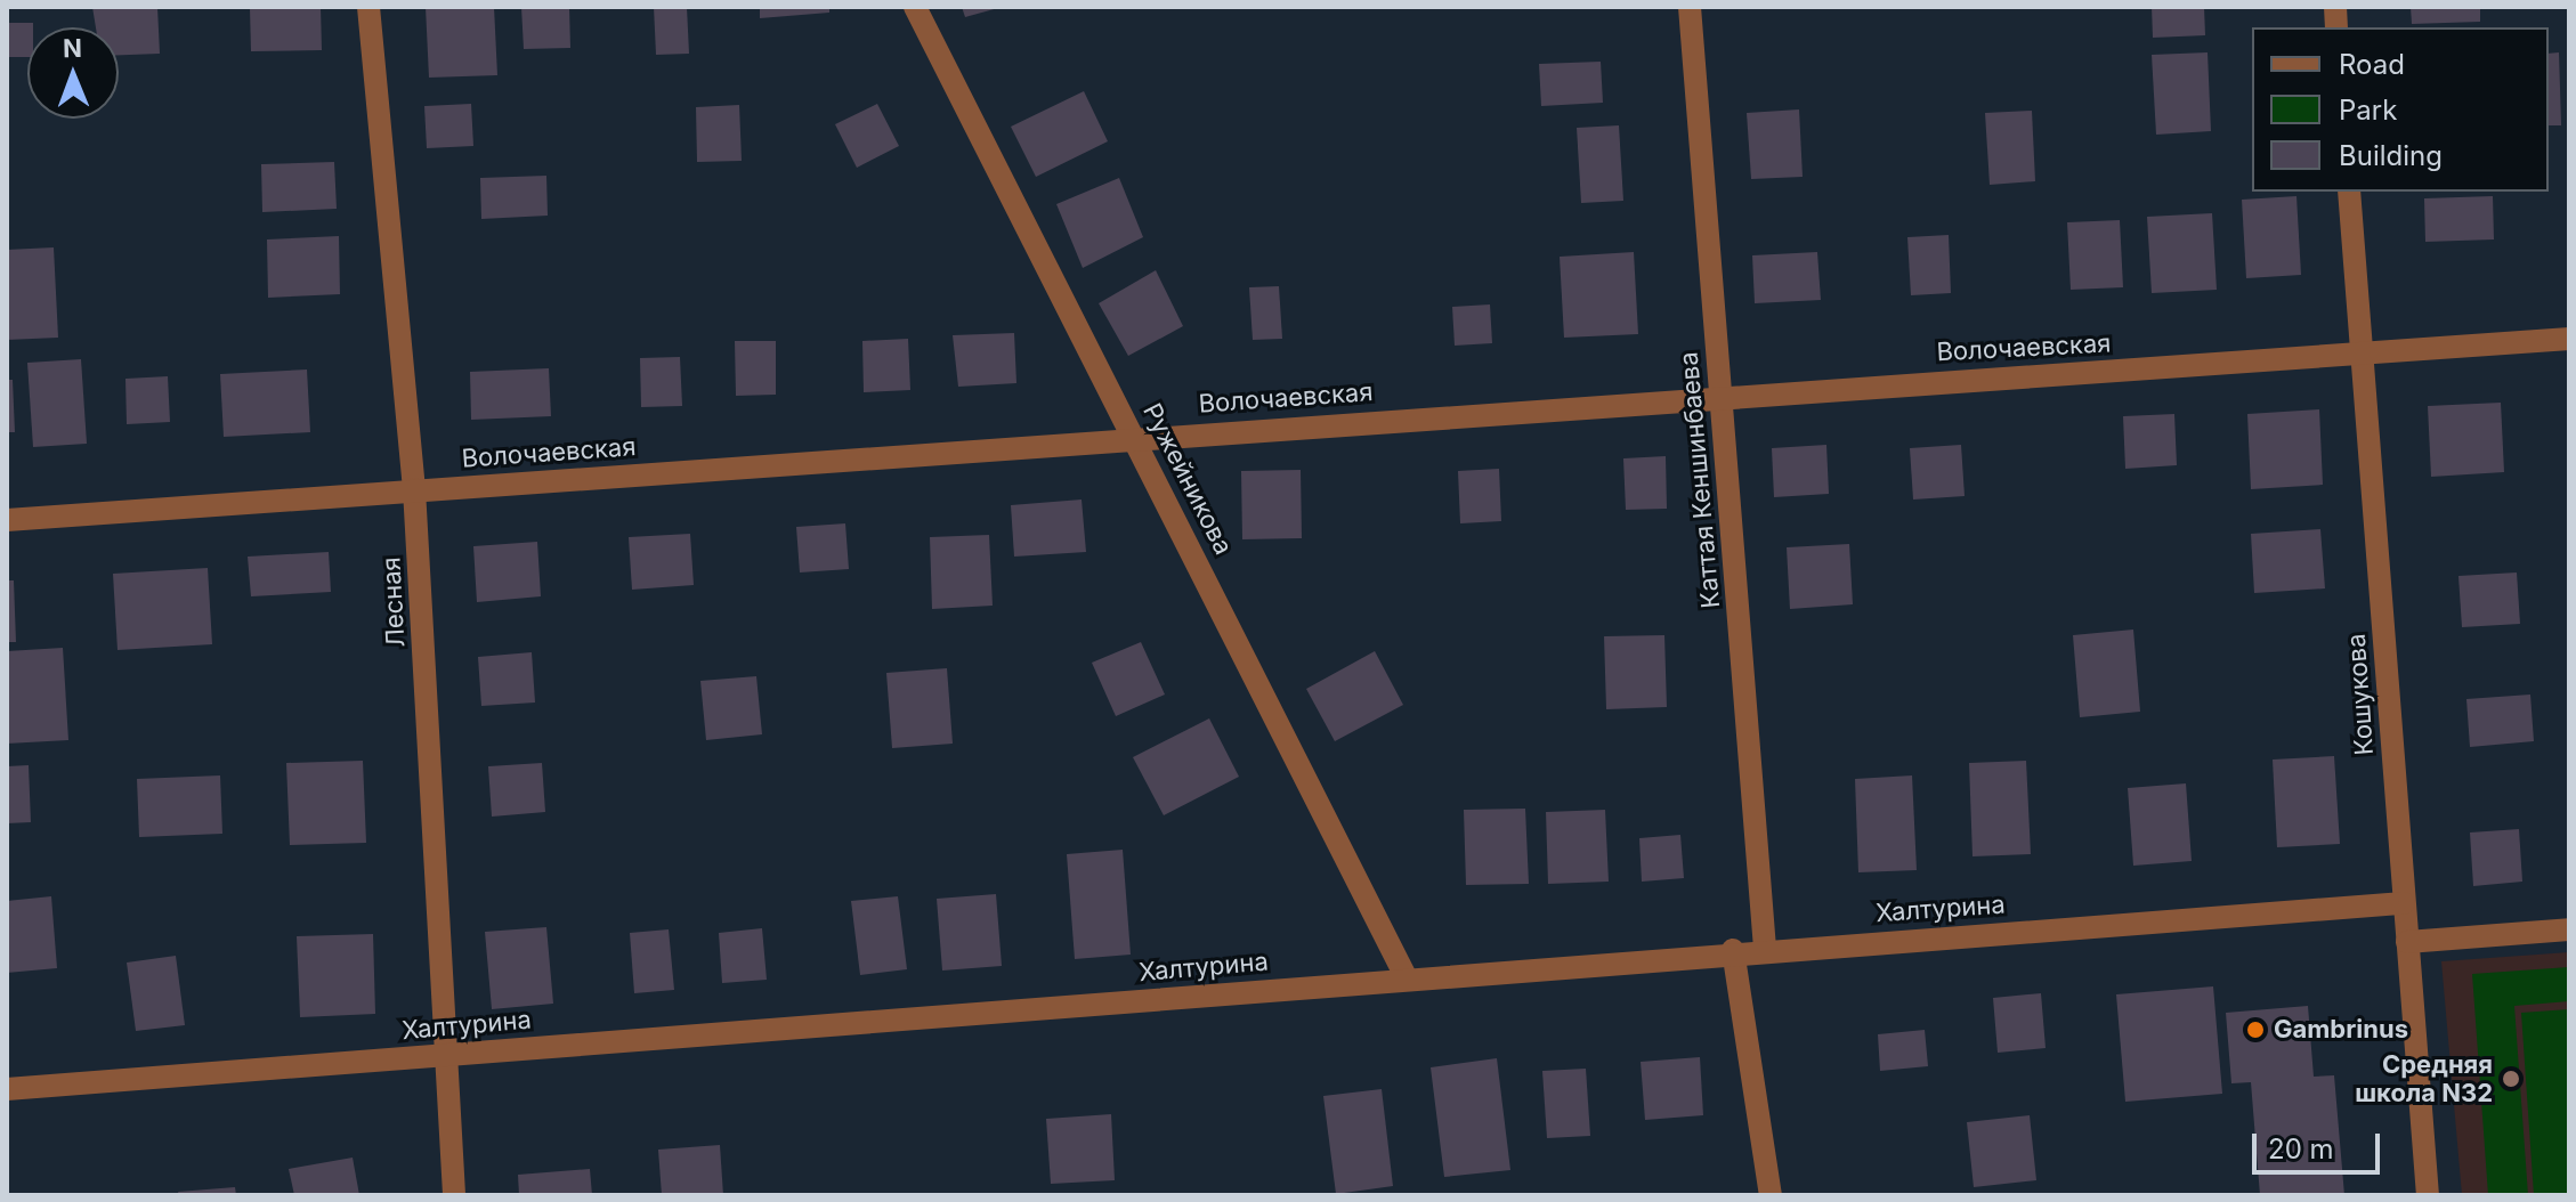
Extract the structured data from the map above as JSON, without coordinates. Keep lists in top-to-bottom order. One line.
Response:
{"streets":{"street":["Волочаевская","Ружейникова","Каттая Кеншинбаева","Лесная","Кошукова","Халтурина"]},"crossings":[["Волочаевская","Ружейникова"],["Волочаевская","Каттая Кеншинбаева"],["Волочаевская","Лесная"],["Волочаевская","Кошукова"],["Ружейникова","Халтурина"],["Каттая Кеншинбаева","Халтурина"],["Лесная","Халтурина"],["Кошукова","Халтурина"]],"places":["Gambrinus","Средняя школа N32"],"legend":["Road","Park","Building"],"scale_bar":"20 m","north":"top"}
